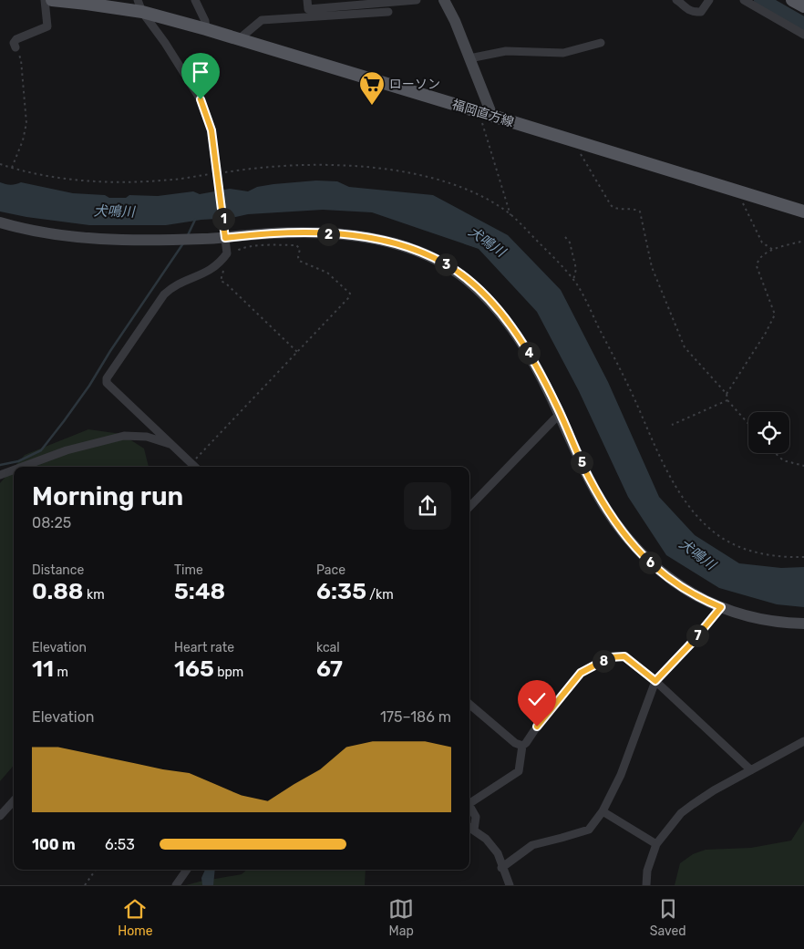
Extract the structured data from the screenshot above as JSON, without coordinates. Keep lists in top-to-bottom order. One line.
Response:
{"streets":{"main road":["福岡直方線"]},"water":["犬鳴川"],"places":{"supermarket":["ローソン"]},"page":{"pins":["1","2","3","4","5","6","7","8"],"heading":["Morning run","08:25"],"stats":[["Distance","0.88 km"],["Time","5:48"],["Pace","6:35 /km"],["Elevation","11 m"],["Heart rate","165 bpm"],["kcal","67"]],"chart":["Elevation","175–186 m"],"list":[{"name":"100 m","note":"6:53"}],"tabs":["Home","Map","Saved"]}}
